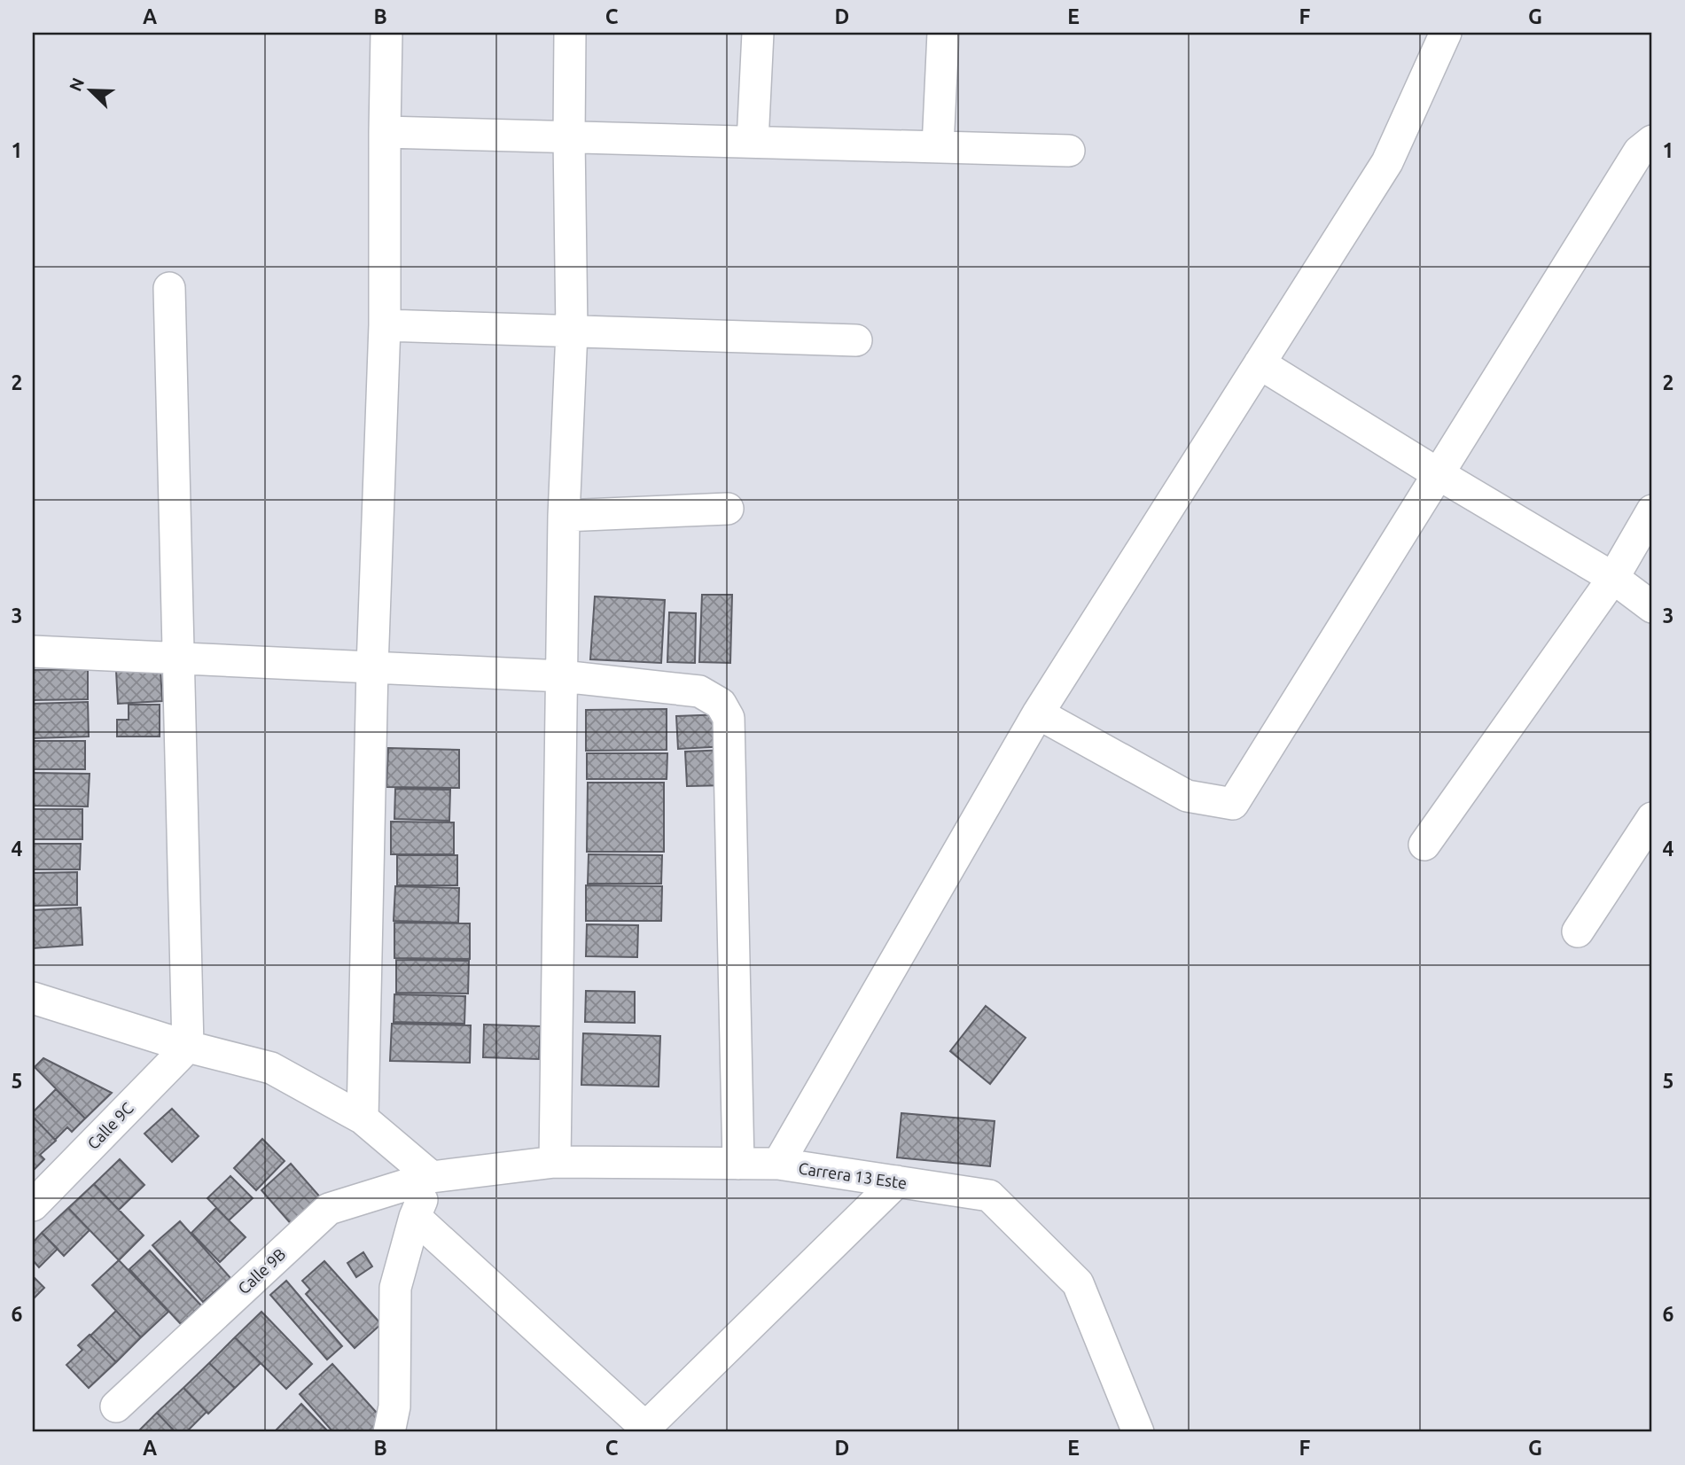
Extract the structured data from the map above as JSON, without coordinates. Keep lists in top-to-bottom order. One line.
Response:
{"streets":{"street":["Calle 9C","Carrera 13 Este","Calle 9B"]},"crossings":[["Carrera 13 Este","Calle 9B"]],"north":"top left","grid":{"columns":["A","B","C","D","E","F","G"],"rows":["1","2","3","4","5","6"]}}
